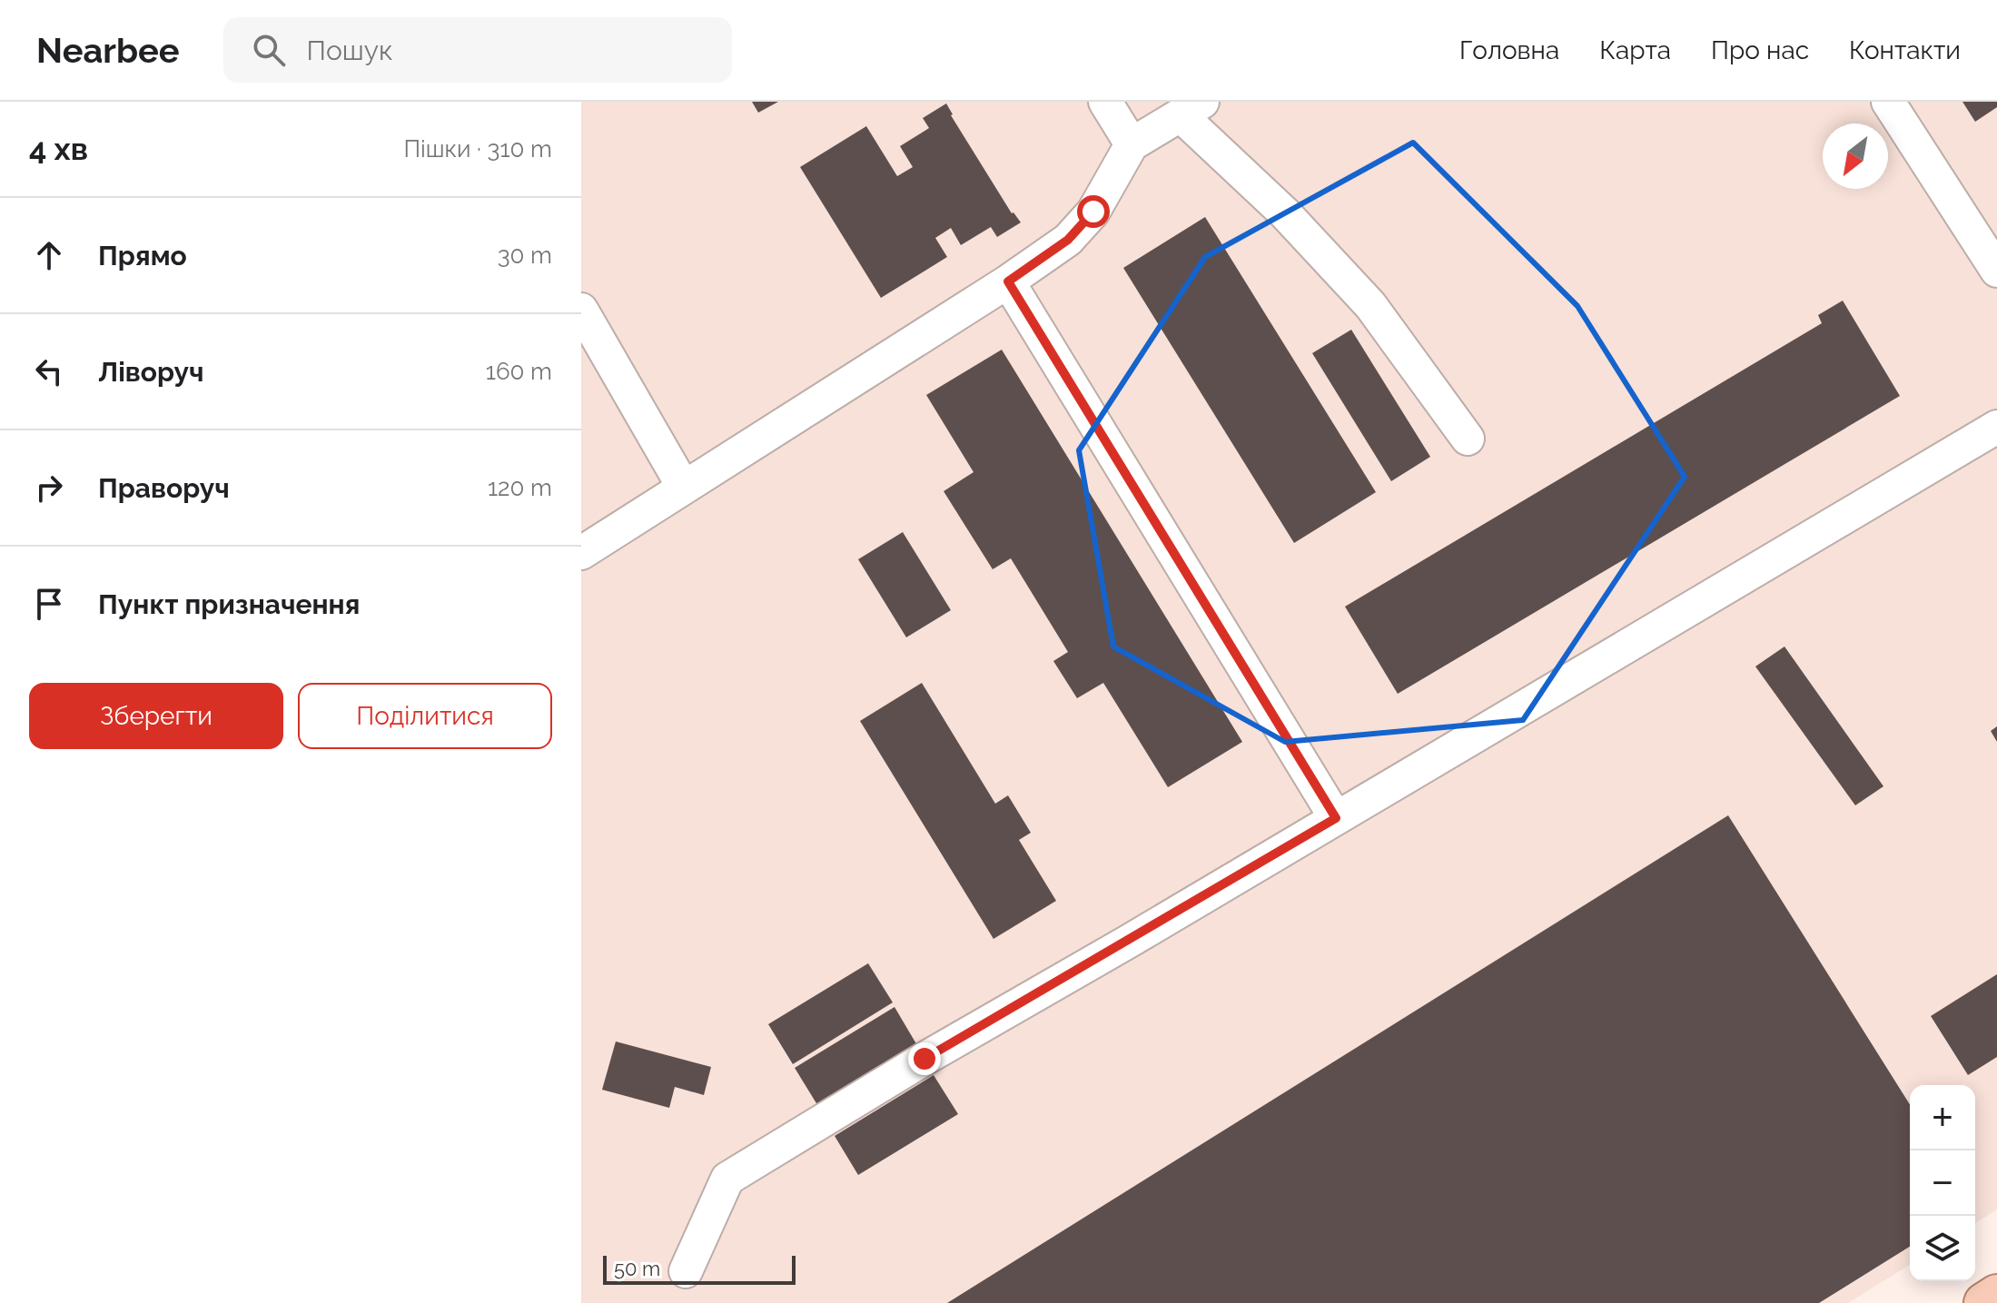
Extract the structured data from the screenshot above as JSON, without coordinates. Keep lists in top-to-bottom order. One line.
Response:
{"scale_bar":"50 m","north":"bottom left","page":{"header":"Nearbee","search":"Пошук","nav":["Головна","Карта","Про нас","Контакти"],"heading":["4 хв","Пішки · 310 m"],"list":[["Прямо","30 m"],["Ліворуч","160 m"],["Праворуч","120 m"],"Пункт призначення"],"buttons":["Зберегти","Поділитися"],"map_buttons":["+","−"],"scale":"50 m"}}
